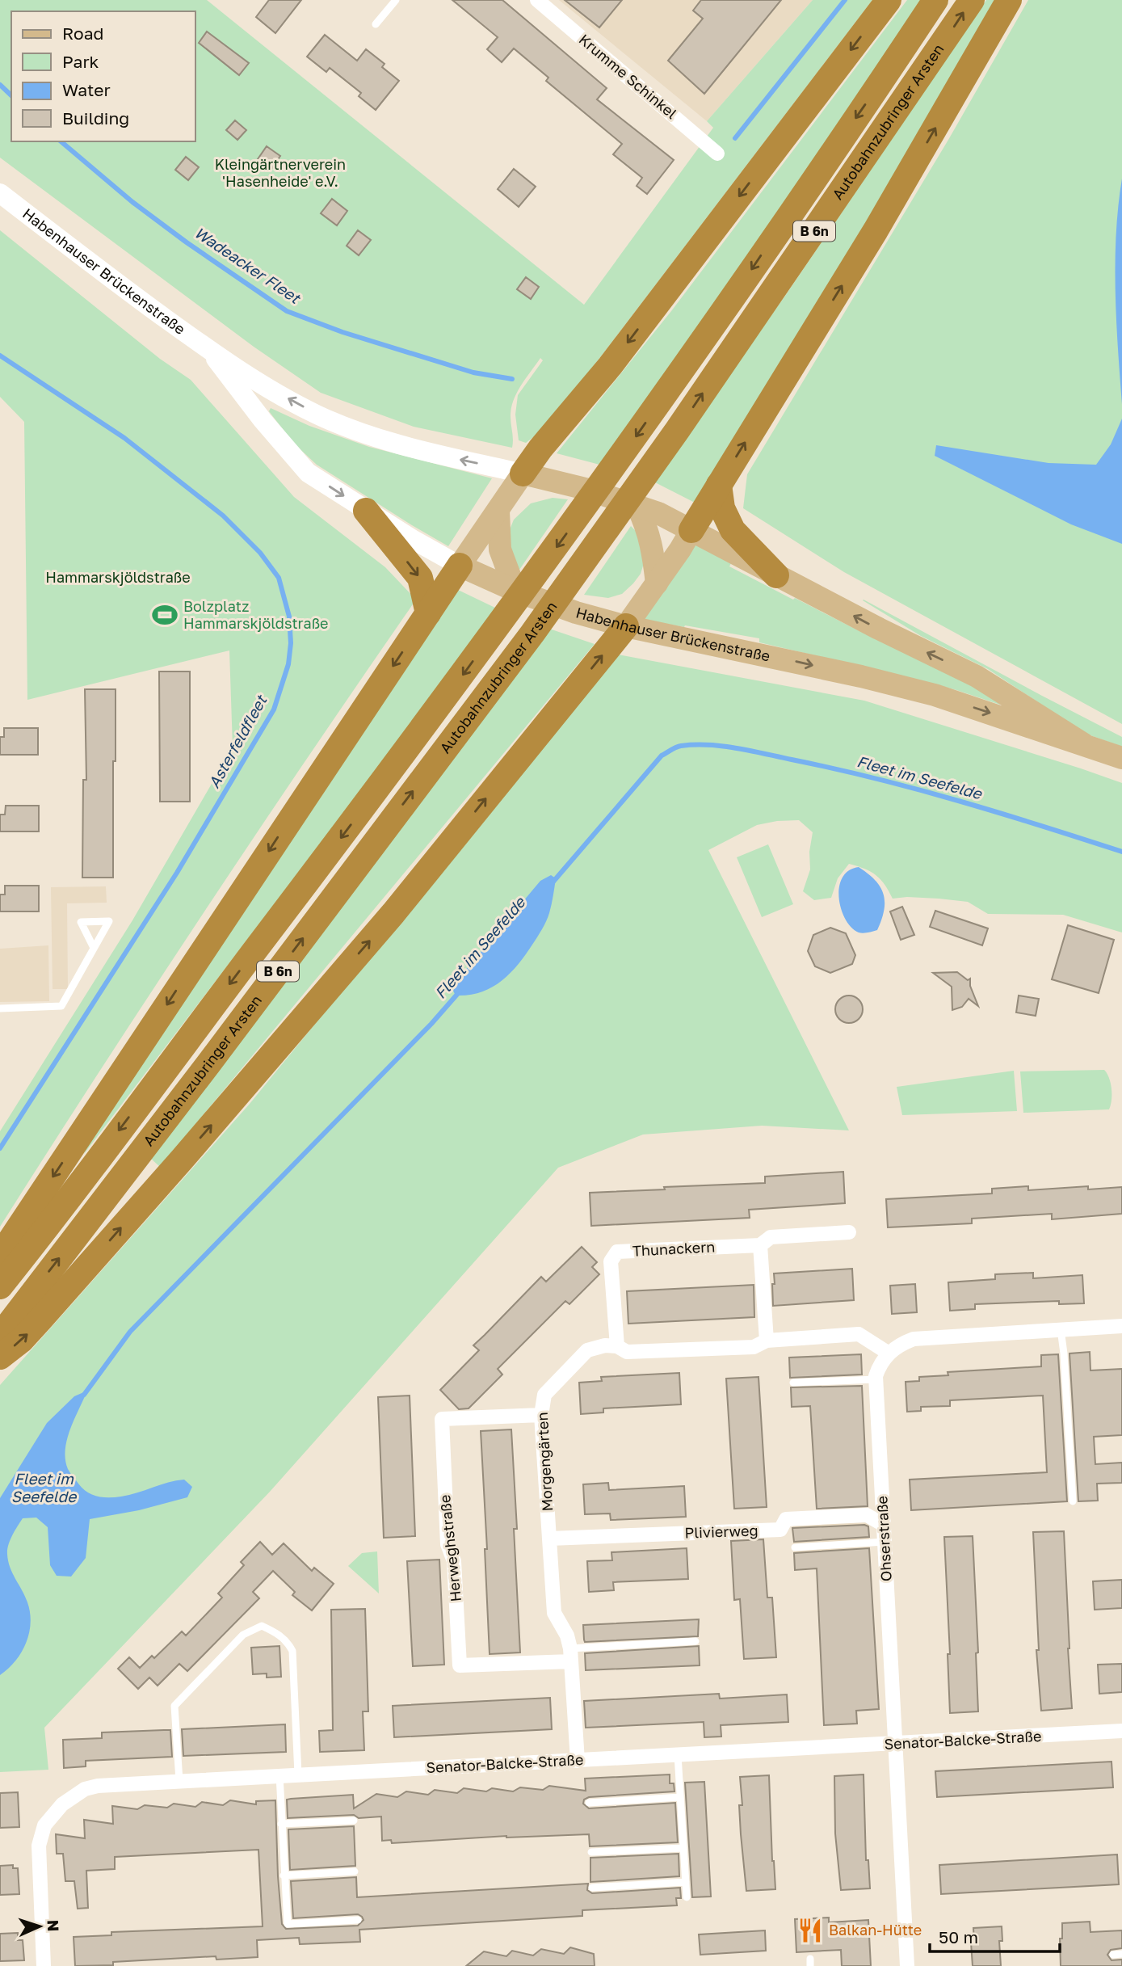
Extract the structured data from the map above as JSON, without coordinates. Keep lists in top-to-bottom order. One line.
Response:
{"streets":{"highway":["Autobahnzubringer Arsten","B 6n"],"main road":["Habenhauser Brückenstraße"],"street":["Krumme Schinkel","Thunackern","Morgengärten","Plivierweg","Ohserstraße","Herweghstraße","Senator-Balcke-Straße"]},"crossings":[["Thunackern","Morgengärten"],["Morgengärten","Plivierweg"],["Morgengärten","Ohserstraße"],["Morgengärten","Herweghstraße"],["Morgengärten","Senator-Balcke-Straße"],["Plivierweg","Ohserstraße"],["Ohserstraße","Senator-Balcke-Straße"]],"water":["Wadeacker Fleet","Asterfeldfleet","Fleet im Seefelde"],"parks":["Kleingärtnerverein 'Hasenheide' e.V.","Hammarskjöldstraße"],"places":{"sports":["Bolzplatz Hammarskjöldstraße"],"restaurant":["Balkan-Hütte"]},"legend":["Road","Park","Water","Building"],"scale_bar":"50 m","north":"right"}
